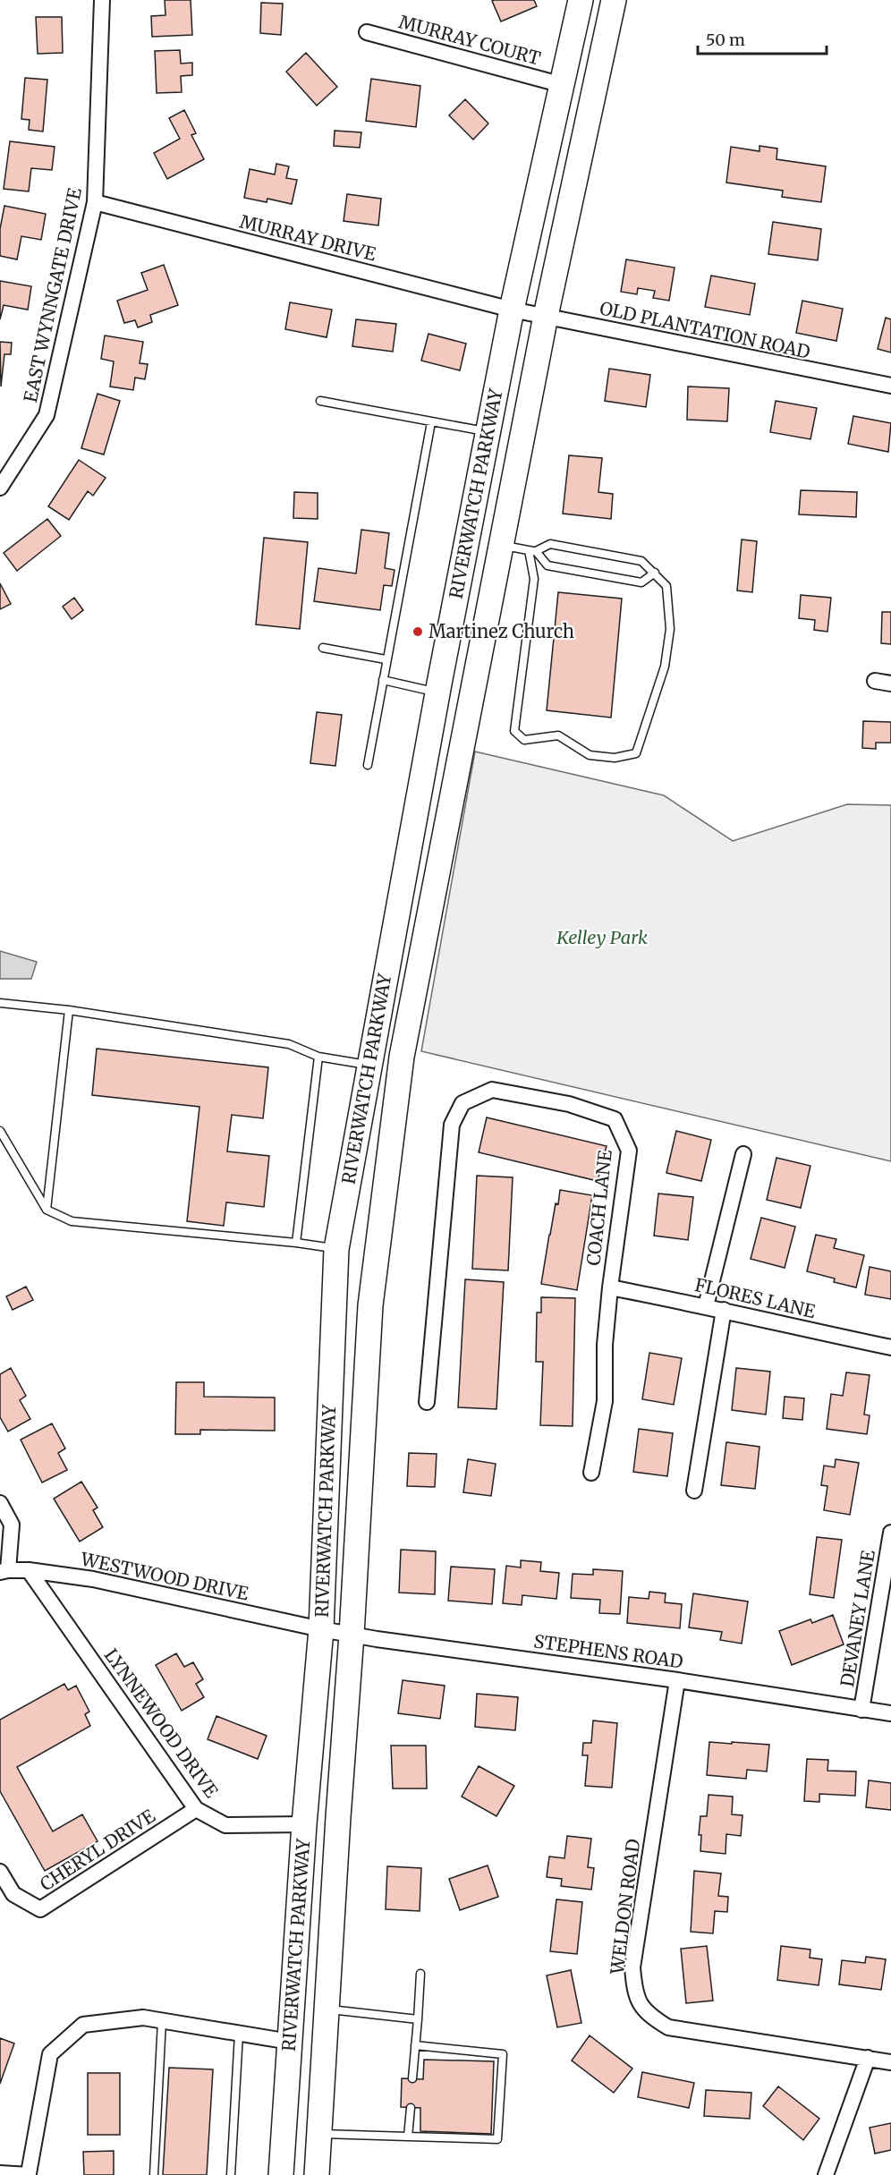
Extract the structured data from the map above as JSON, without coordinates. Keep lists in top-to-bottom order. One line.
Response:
{"streets":{"main road":["RIVERWATCH PARKWAY"],"street":["MURRAY COURT","MURRAY DRIVE","EAST WYNNGATE DRIVE","OLD PLANTATION ROAD","COACH LANE","FLORES LANE","WESTWOOD DRIVE","DEVANEY LANE","STEPHENS ROAD","LYNNEWOOD DRIVE","CHERYL DRIVE","WELDON ROAD"]},"crossings":[["MURRAY COURT","RIVERWATCH PARKWAY"],["MURRAY DRIVE","EAST WYNNGATE DRIVE"],["MURRAY DRIVE","OLD PLANTATION ROAD"],["MURRAY DRIVE","RIVERWATCH PARKWAY"],["OLD PLANTATION ROAD","RIVERWATCH PARKWAY"],["RIVERWATCH PARKWAY","WESTWOOD DRIVE"],["RIVERWATCH PARKWAY","STEPHENS ROAD"],["RIVERWATCH PARKWAY","LYNNEWOOD DRIVE"],["COACH LANE","FLORES LANE"],["WESTWOOD DRIVE","STEPHENS ROAD"],["WESTWOOD DRIVE","LYNNEWOOD DRIVE"],["DEVANEY LANE","STEPHENS ROAD"],["STEPHENS ROAD","WELDON ROAD"],["LYNNEWOOD DRIVE","CHERYL DRIVE"]],"parks":["Kelley Park"],"places":["Martinez Church"],"scale_bar":"50 m"}
